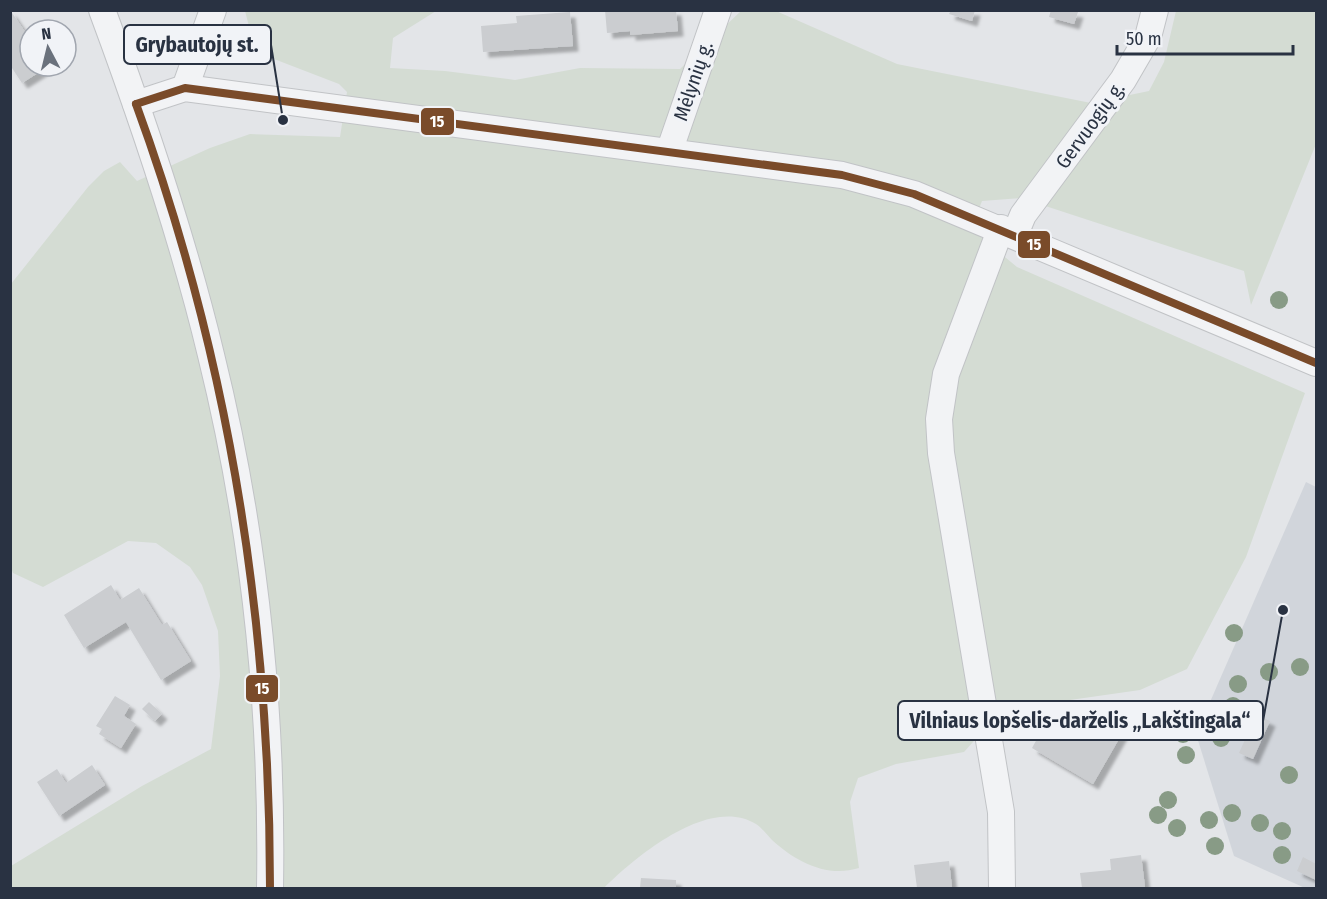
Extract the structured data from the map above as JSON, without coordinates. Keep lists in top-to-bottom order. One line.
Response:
{"streets":{"street":["Mėlynių g.","Gervuogių g."]},"places":["Grybautojų st.","Vilniaus lopšelis-darželis „Lakštingala“"],"lines":["transit line 15"],"scale_bar":"50 m","north":"top"}
